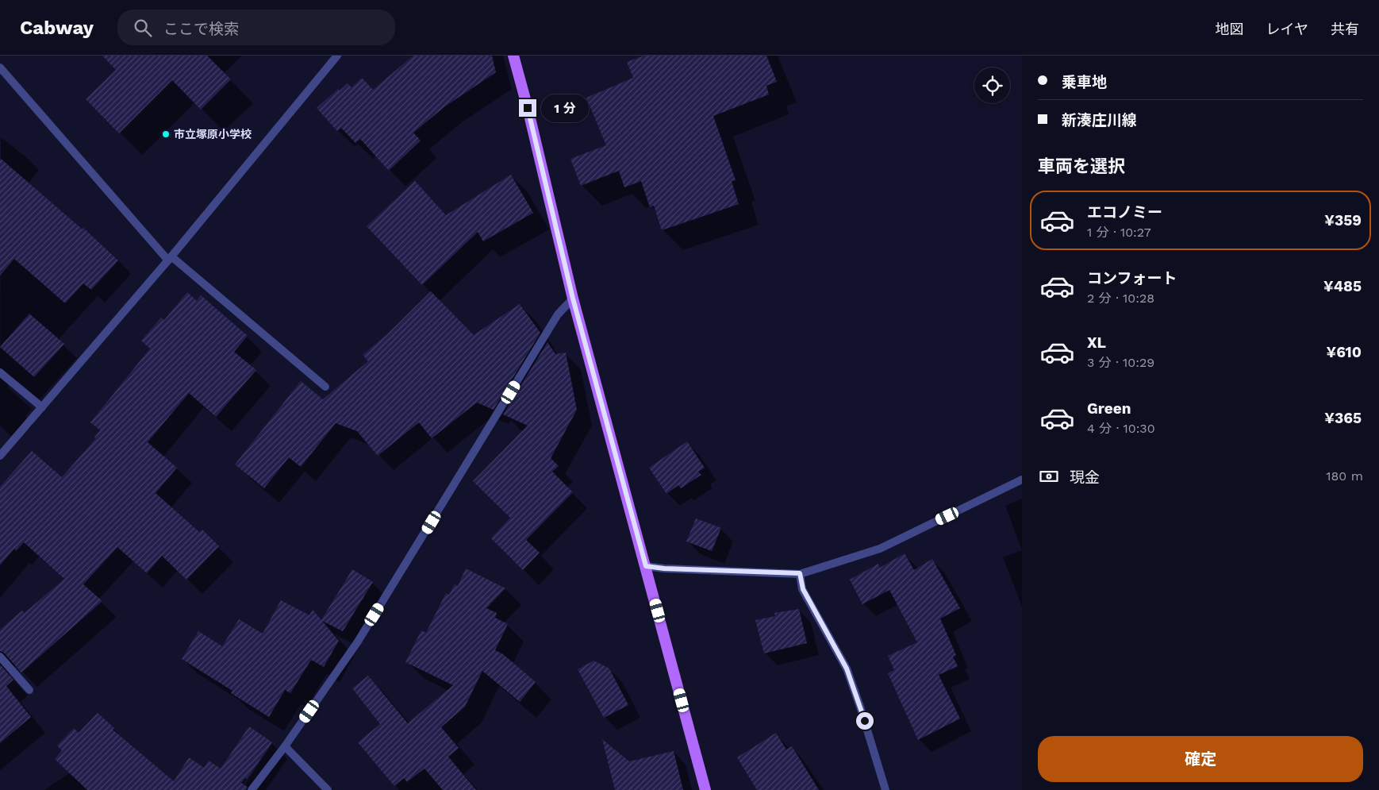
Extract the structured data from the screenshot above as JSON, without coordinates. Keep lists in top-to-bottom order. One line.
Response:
{"places":["市立塚原小学校"],"page":{"header":"Cabway","search":"ここで検索","nav":["地図","レイヤ","共有"],"banner":["乗車地","新湊庄川線"],"bubble":"1 分","heading":"車両を選択","list":[{"name":"エコノミー","note":"1 分 · 10:27","value":"¥359"},{"name":"コンフォート","note":"2 分 · 10:28","value":"¥485"},{"name":"XL","note":"3 分 · 10:29","value":"¥610"},{"name":"Green","note":"4 分 · 10:30","value":"¥365"}],"pay":["現金","180 m"],"buttons":"確定"}}
